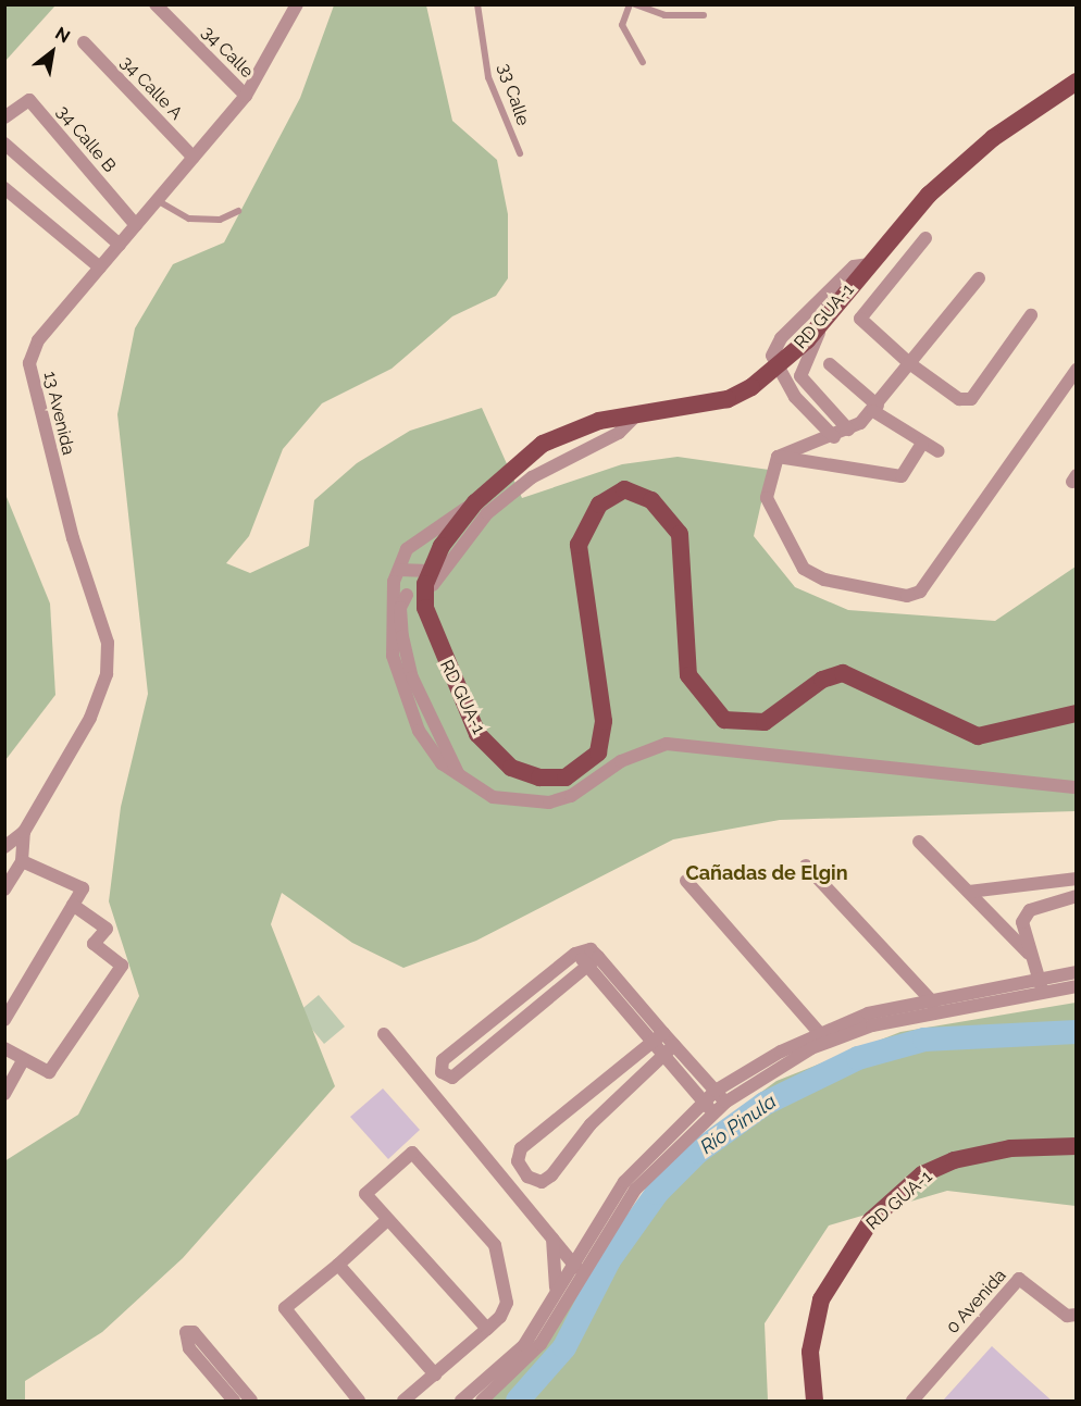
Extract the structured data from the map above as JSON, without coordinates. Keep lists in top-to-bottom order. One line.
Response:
{"streets":{"main road":["RD GUA-1"],"street":["34 Calle","34 Calle A","34 Calle B","13 Avenida","0 Avenida"],"lane":["33 Calle"]},"crossings":[["34 Calle","13 Avenida"],["34 Calle A","13 Avenida"],["34 Calle B","13 Avenida"]],"districts":["Cañadas de Elgin"],"water":["Río Pinula"],"north":"top right"}
